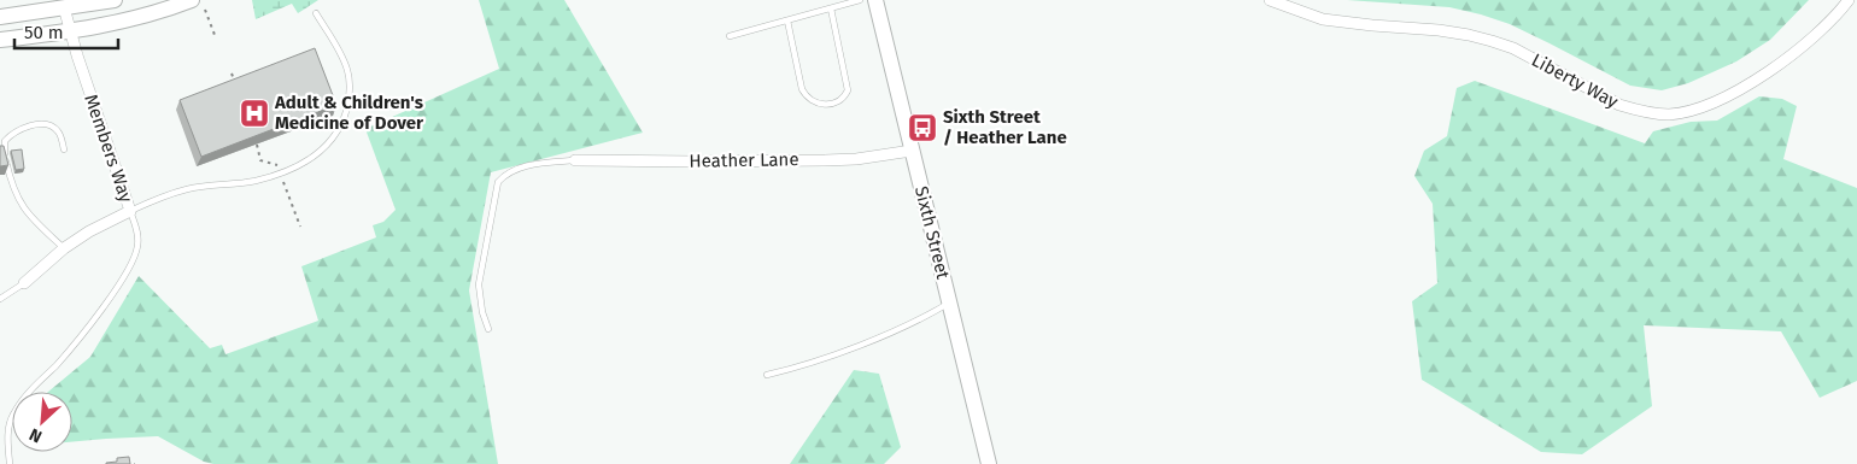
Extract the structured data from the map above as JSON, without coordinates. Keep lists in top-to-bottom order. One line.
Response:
{"streets":{"main road":["Sixth Street"],"street":["Liberty Way","Members Way","Heather Lane"]},"crossings":[["Heather Lane","Sixth Street"]],"places":{"hospital":["Adult & Children's Medicine of Dover"],"bus stop":["Sixth Street / Heather Lane"]},"scale_bar":"50 m","north":"bottom left"}
